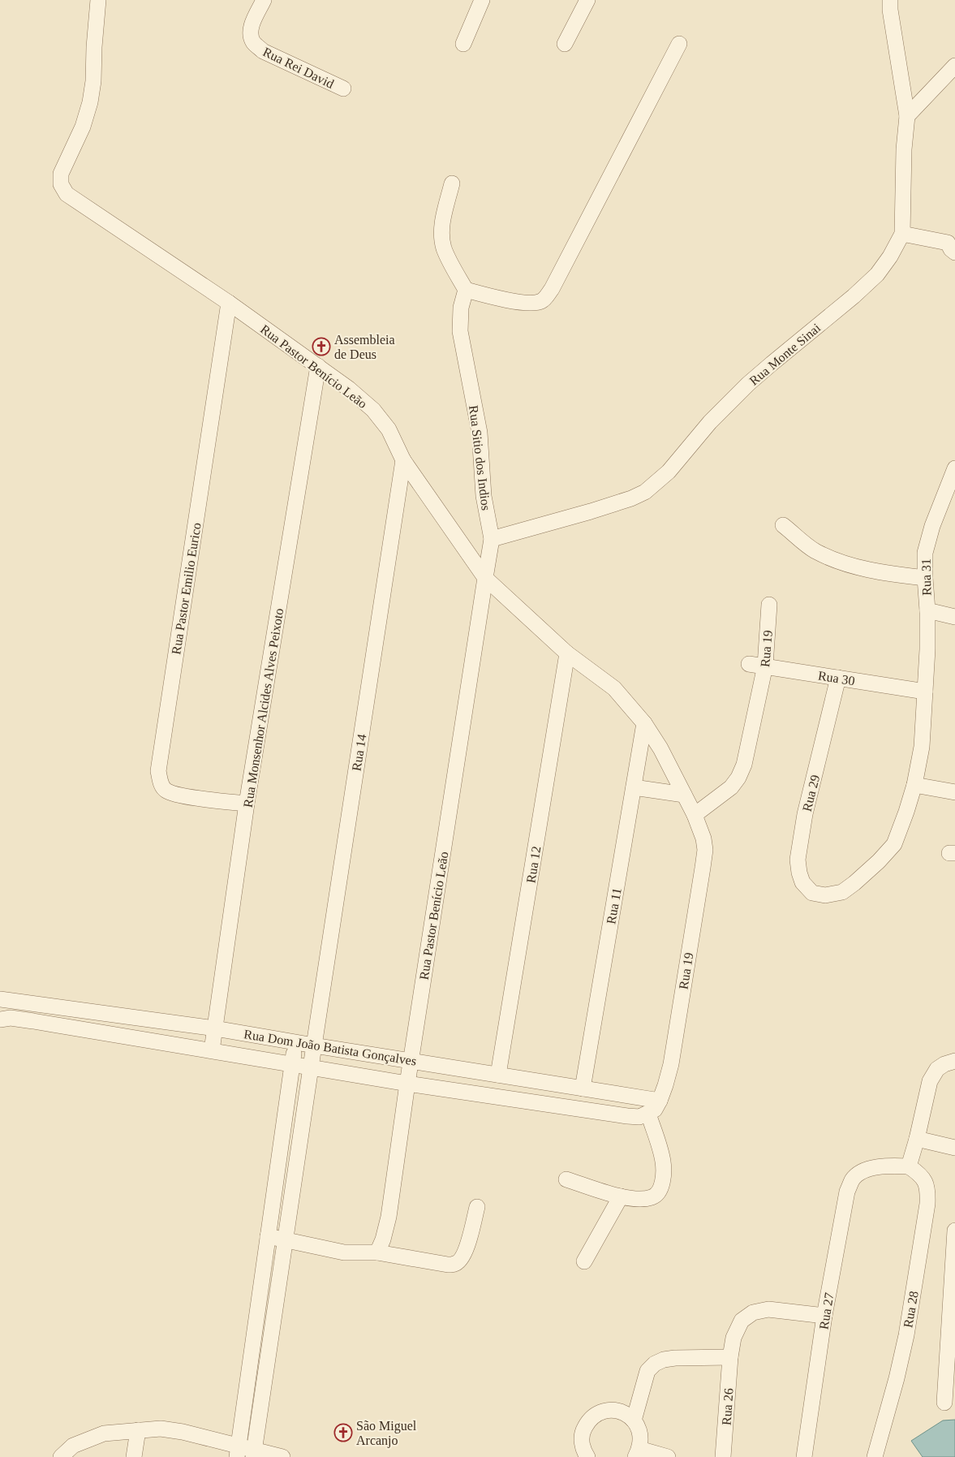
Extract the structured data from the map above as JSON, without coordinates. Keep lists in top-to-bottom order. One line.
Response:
{"streets":{"street":["Rua Rei David","Rua Monte Sinai","Rua Pastor Benício Leão","Rua Sitio dos Indios","Rua 31","Rua Pastor Emilio Eurico","Rua 19","Rua 30","Rua Monsenhor Alcides Alves Peixoto","Rua 14","Rua 29","Rua 12","Rua 11","Rua Dom João Batista Gonçalves","Rua 28","Rua 27","Rua 26"]},"crossings":[["Rua Monte Sinai","Rua Sitio dos Indios"],["Rua Pastor Benício Leão","Rua Sitio dos Indios"],["Rua Pastor Benício Leão","Rua Pastor Emilio Eurico"],["Rua Pastor Benício Leão","Rua 19"],["Rua Pastor Benício Leão","Rua Monsenhor Alcides Alves Peixoto"],["Rua Pastor Benício Leão","Rua 14"],["Rua Pastor Benício Leão","Rua 12"],["Rua Pastor Benício Leão","Rua 11"],["Rua Pastor Benício Leão","Rua Dom João Batista Gonçalves"],["Rua 31","Rua 30"],["Rua 31","Rua 29"],["Rua Pastor Emilio Eurico","Rua Monsenhor Alcides Alves Peixoto"],["Rua 19","Rua 30"],["Rua 19","Rua Dom João Batista Gonçalves"],["Rua 30","Rua 29"],["Rua Monsenhor Alcides Alves Peixoto","Rua Dom João Batista Gonçalves"],["Rua 14","Rua Dom João Batista Gonçalves"],["Rua 12","Rua Dom João Batista Gonçalves"],["Rua 11","Rua Dom João Batista Gonçalves"],["Rua 28","Rua 27"],["Rua 27","Rua 26"]],"places":{"church":["Assembleia de Deus","São Miguel Arcanjo"]}}
